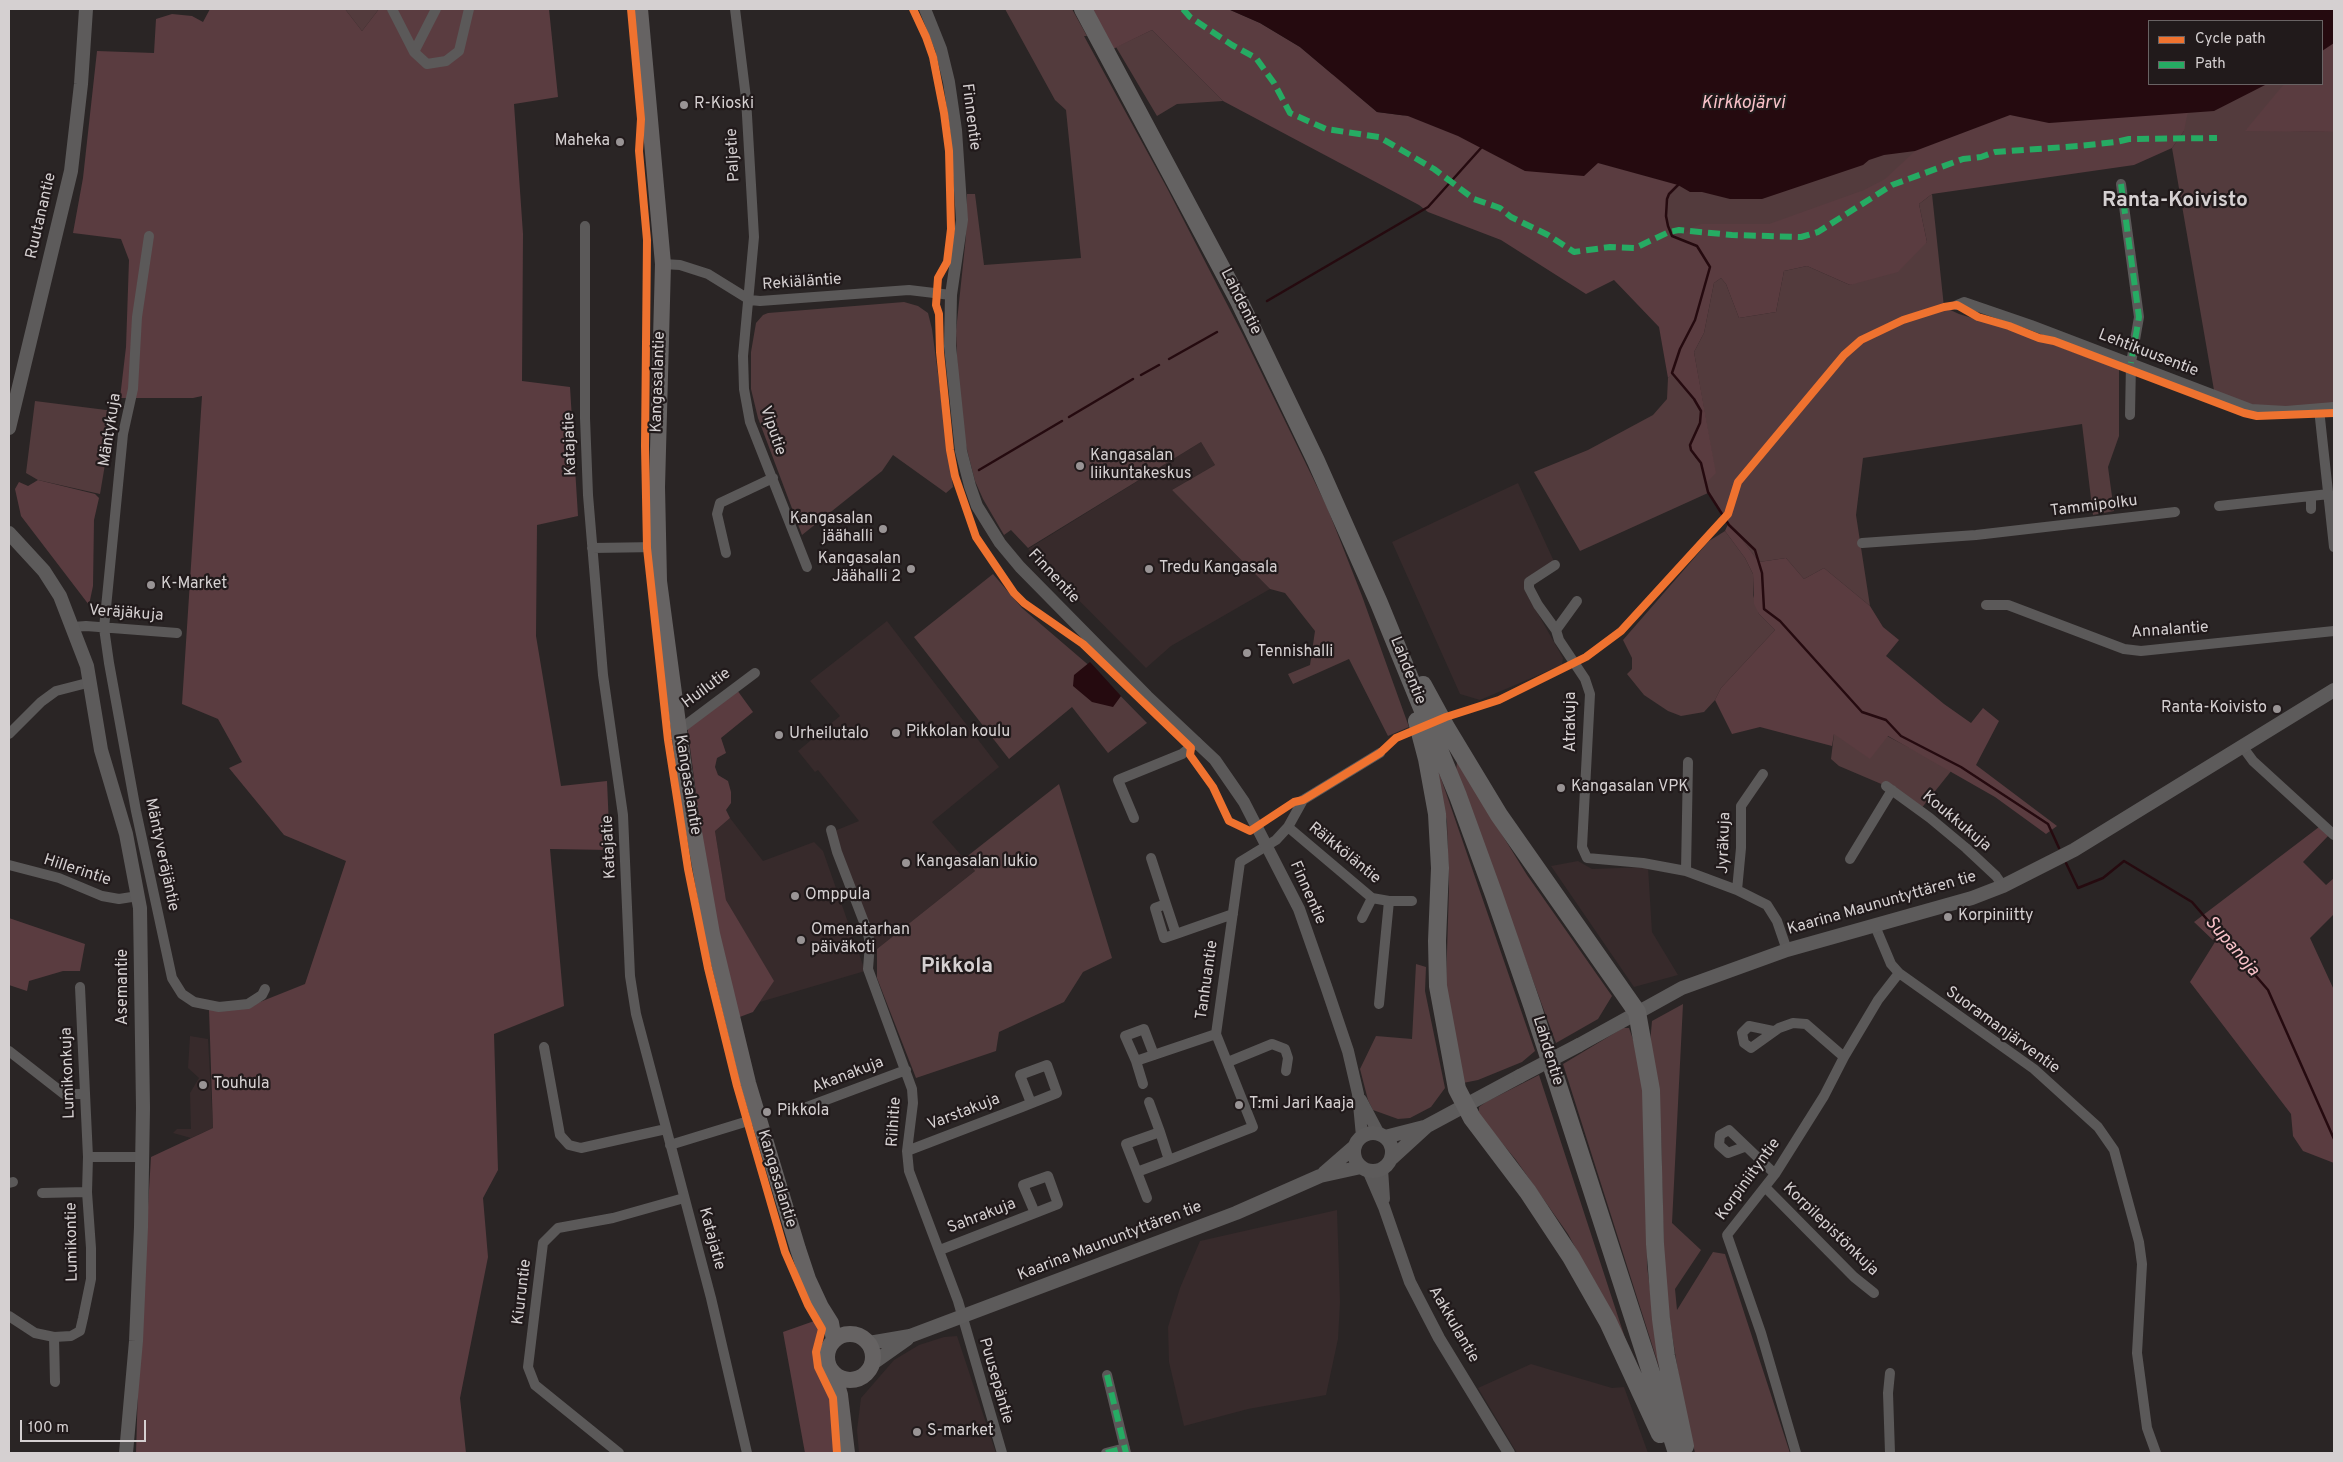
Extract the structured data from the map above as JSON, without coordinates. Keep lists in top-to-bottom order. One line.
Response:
{"streets":{"highway":["Lahdentie"],"main road":["Ruutanantie","Kangasalantie","Kaarina Maununtyttären tie","Asemantie"],"street":["Finnentie","Paljetie","Rekiäläntie","Lehtikuusentie","Mäntykuja","Viputie","Katajatie","Tammipolku","Veräjäkuja","Annalantie","Huilutie","Atrakuja","Koukkukuja","Jyräkuja","Räikköläntie","Mäntyveräjäntie","Hillerintie","Tanhuantie","Suoramanjärventie","Lumikonkuja","Akanakuja","Varstakuja","Riihitie","Korpiniityntie","Sahrakuja","Korpilepistönkuja","Lumikontie","Kiuruntie","Aakkulantie","Puusepäntie"]},"crossings":[["Finnentie","Rekiäläntie"],["Finnentie","Kaarina Maununtyttären tie"],["Finnentie","Tanhuantie"],["Finnentie","Aakkulantie"],["Paljetie","Rekiäläntie"],["Paljetie","Viputie"],["Rekiäläntie","Kangasalantie"],["Rekiäläntie","Viputie"],["Kangasalantie","Huilutie"],["Kangasalantie","Kaarina Maununtyttären tie"],["Mäntykuja","Veräjäkuja"],["Mäntykuja","Mäntyveräjäntie"],["Katajatie","Kiuruntie"],["Veräjäkuja","Mäntyveräjäntie"],["Veräjäkuja","Asemantie"],["Koukkukuja","Kaarina Maununtyttären tie"],["Hillerintie","Asemantie"],["Kaarina Maununtyttären tie","Suoramanjärventie"],["Kaarina Maununtyttären tie","Riihitie"],["Kaarina Maununtyttären tie","Aakkulantie"],["Kaarina Maununtyttären tie","Puusepäntie"],["Suoramanjärventie","Korpiniityntie"],["Lumikonkuja","Lumikontie"],["Akanakuja","Riihitie"],["Varstakuja","Riihitie"],["Riihitie","Sahrakuja"],["Riihitie","Puusepäntie"],["Korpiniityntie","Korpilepistönkuja"]],"districts":["Ranta-Koivisto","Pikkola"],"water":["Kirkkojärvi","Supanoja"],"places":["R-Kioski","Maheka","Kangasalan liikuntakeskus","Kangasalan jäähalli","Kangasalan Jäähalli 2","Tredu Kangasala","K-Market","Tennishalli","Ranta-Koivisto","Pikkolan koulu","Urheilutalo","Kangasalan VPK","Kangasalan lukio","Omppula","Korpiniitty","Omenatarhan päiväkoti","Touhula","T:mi Jari Kaaja","Pikkola","S-market"],"legend":["Cycle path","Path"],"scale_bar":"100 m"}
